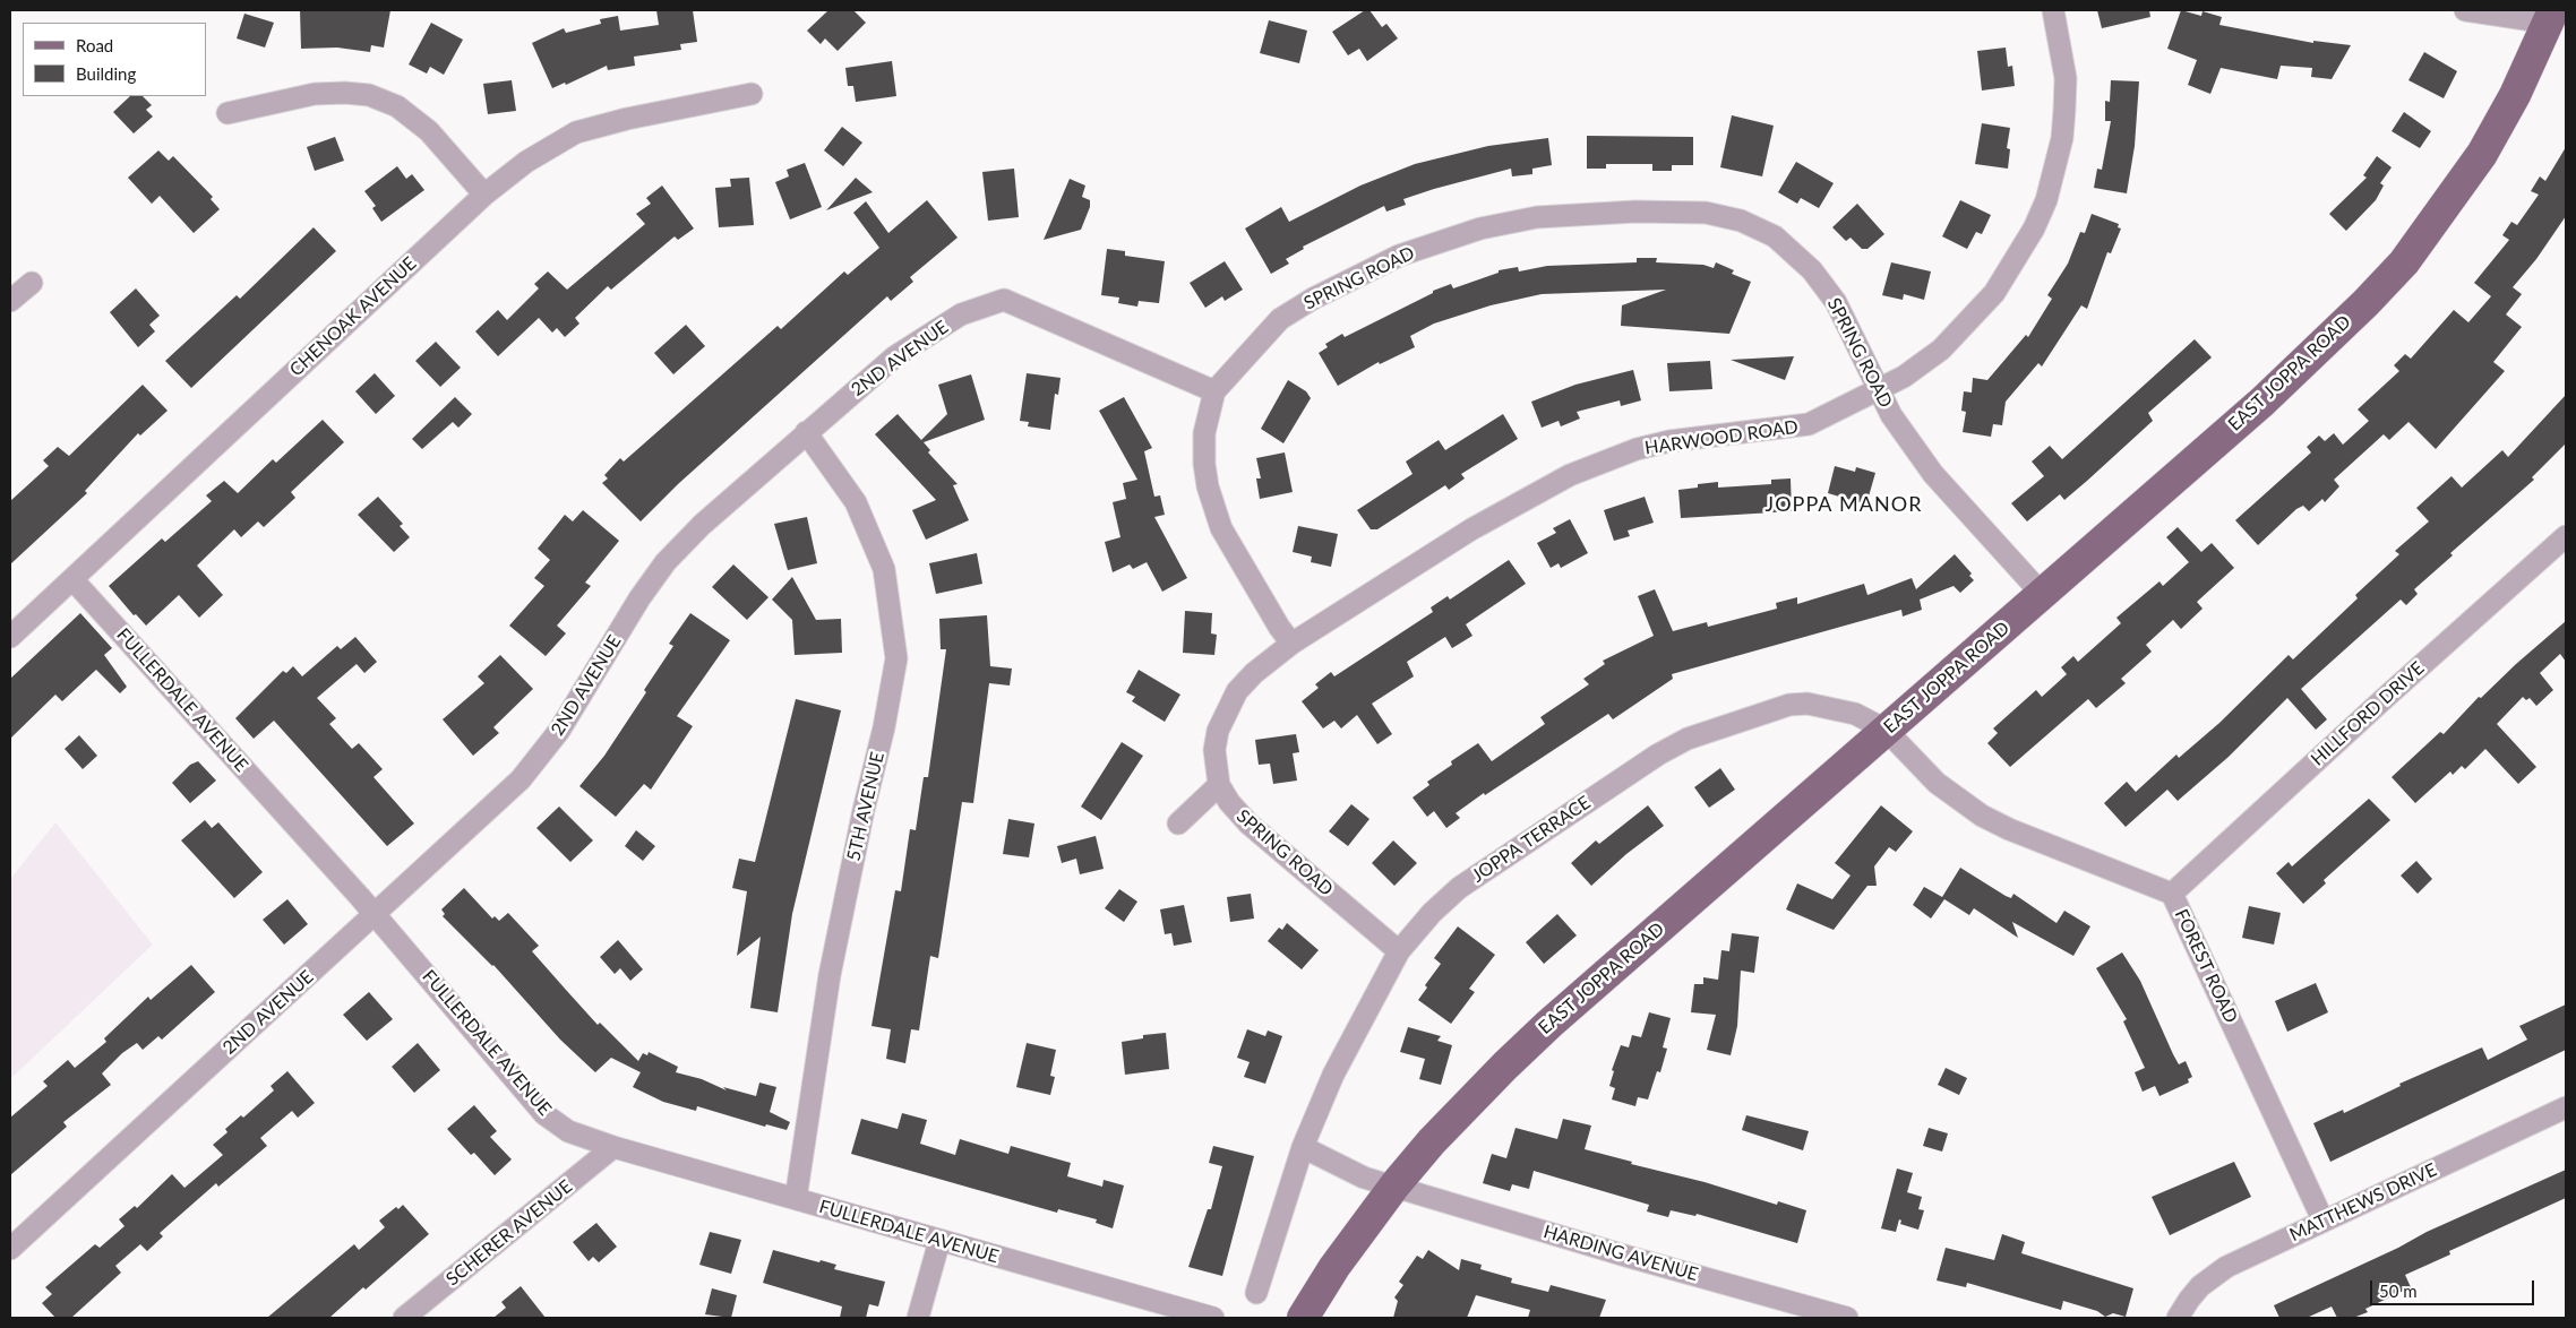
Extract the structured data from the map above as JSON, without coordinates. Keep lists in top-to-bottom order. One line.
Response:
{"streets":{"main road":["EAST JOPPA ROAD"],"street":["SPRING ROAD","CHENOAK AVENUE","2ND AVENUE","HARWOOD ROAD","FULLERDALE AVENUE","HILLFORD DRIVE","5TH AVENUE","JOPPA TERRACE","FOREST ROAD","MATTHEWS DRIVE","SCHERER AVENUE","HARDING AVENUE"]},"crossings":[["SPRING ROAD","2ND AVENUE"],["SPRING ROAD","EAST JOPPA ROAD"],["SPRING ROAD","HARWOOD ROAD"],["SPRING ROAD","JOPPA TERRACE"],["CHENOAK AVENUE","FULLERDALE AVENUE"],["2ND AVENUE","FULLERDALE AVENUE"],["2ND AVENUE","5TH AVENUE"],["EAST JOPPA ROAD","JOPPA TERRACE"],["EAST JOPPA ROAD","FOREST ROAD"],["EAST JOPPA ROAD","HARDING AVENUE"],["FULLERDALE AVENUE","5TH AVENUE"],["FULLERDALE AVENUE","SCHERER AVENUE"],["HILLFORD DRIVE","FOREST ROAD"],["JOPPA TERRACE","FOREST ROAD"],["FOREST ROAD","MATTHEWS DRIVE"]],"districts":["JOPPA MANOR"],"legend":["Road","Building"],"scale_bar":"50 m"}
